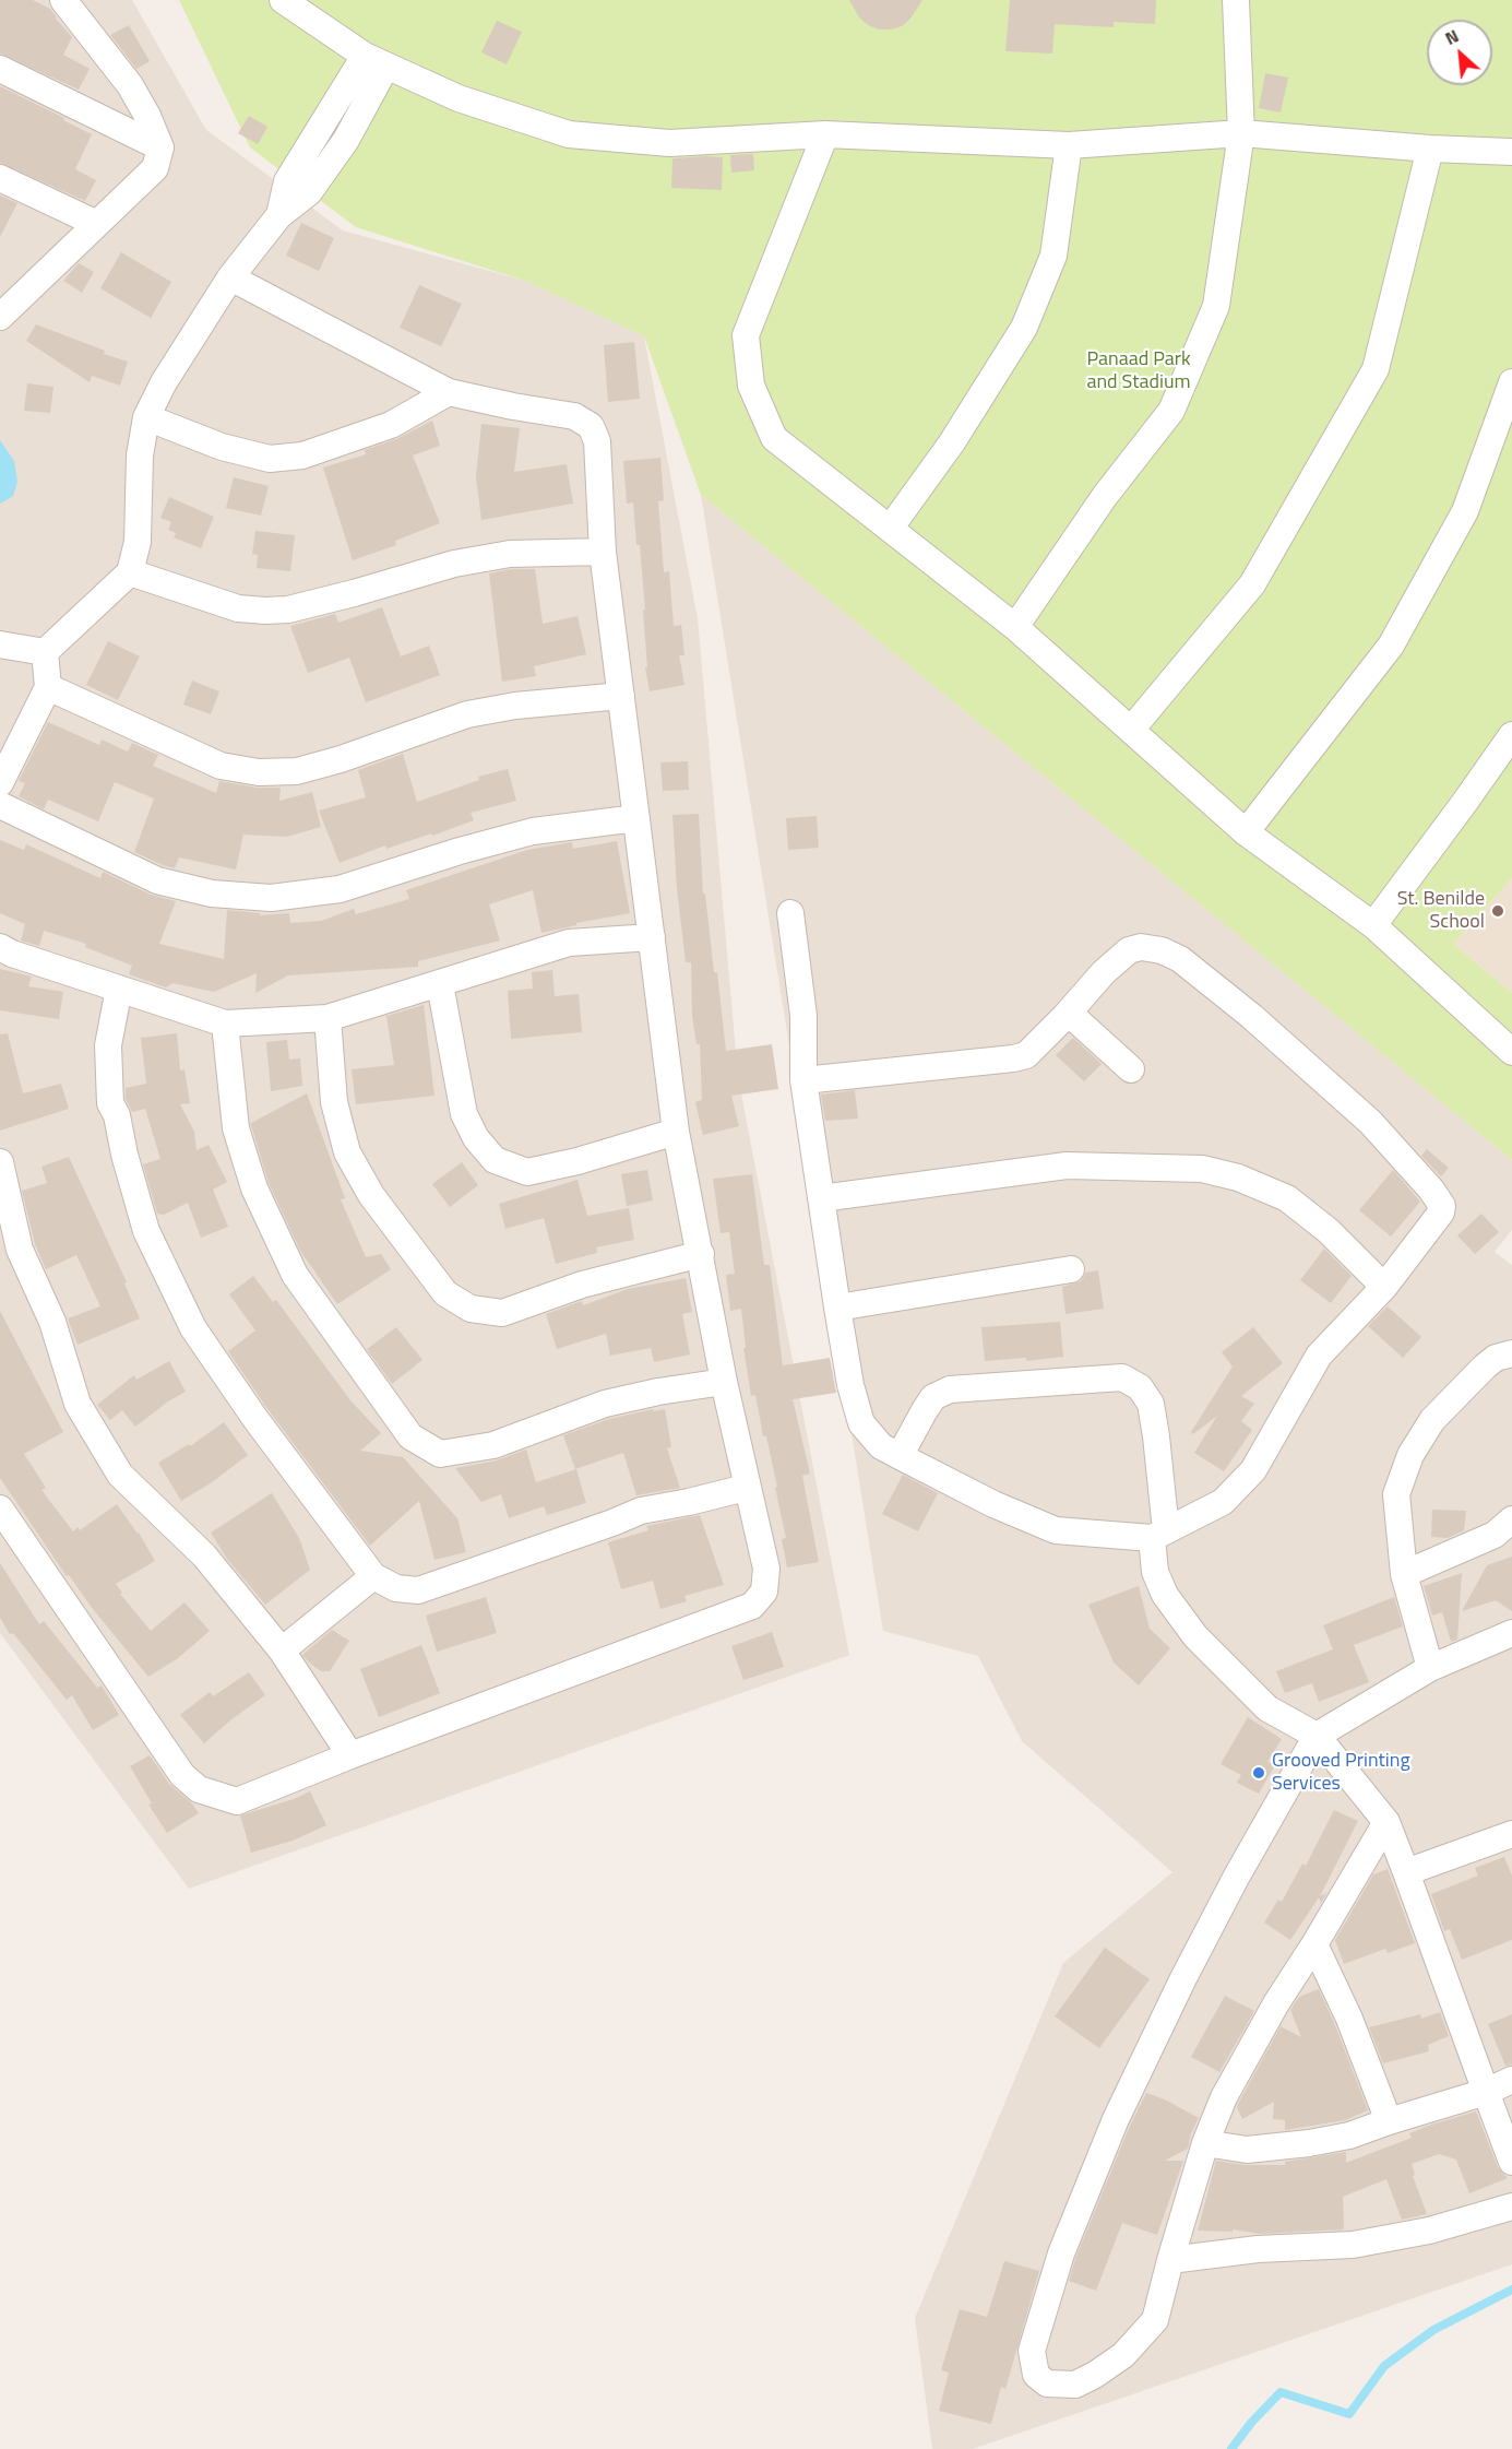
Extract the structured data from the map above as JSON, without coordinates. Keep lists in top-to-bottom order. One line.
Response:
{"parks":["Panaad Park and Stadium"],"places":["St. Benilde School","Grooved Printing Services"],"north":"top left"}
